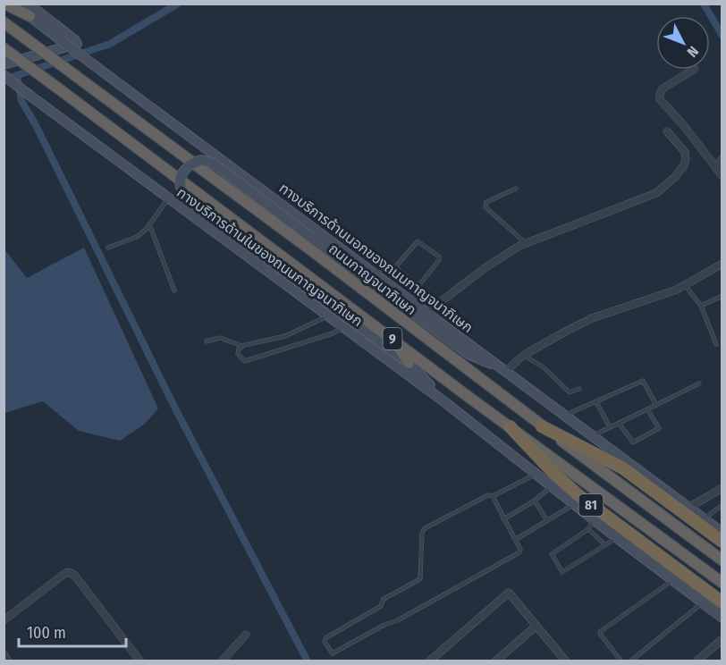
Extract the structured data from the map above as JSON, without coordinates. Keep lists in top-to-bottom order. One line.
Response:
{"streets":{"highway":["ถนนกาญจนาภิเษก","9","81"],"main road":["ทางบริการด้านในของถนนกาญจนาภิเษก","ทางบริการด้านนอกของถนนกาญจนาภิเษก"]},"crossings":[["ทางบริการด้านในของถนนกาญจนาภิเษก","81"],["9","81"]],"scale_bar":"100 m","north":"bottom right"}
